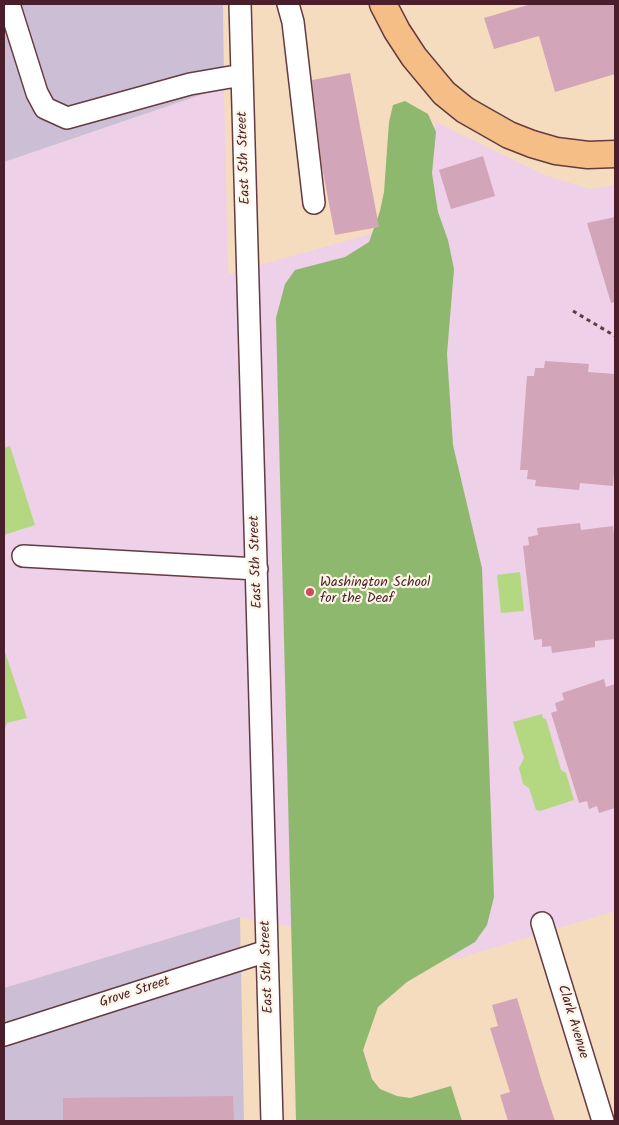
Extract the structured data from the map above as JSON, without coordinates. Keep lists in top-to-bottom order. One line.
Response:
{"streets":{"street":["East 5th Street","Grove Street","Clark Avenue"]},"crossings":[["East 5th Street","Grove Street"]],"places":["Washington School for the Deaf"]}
